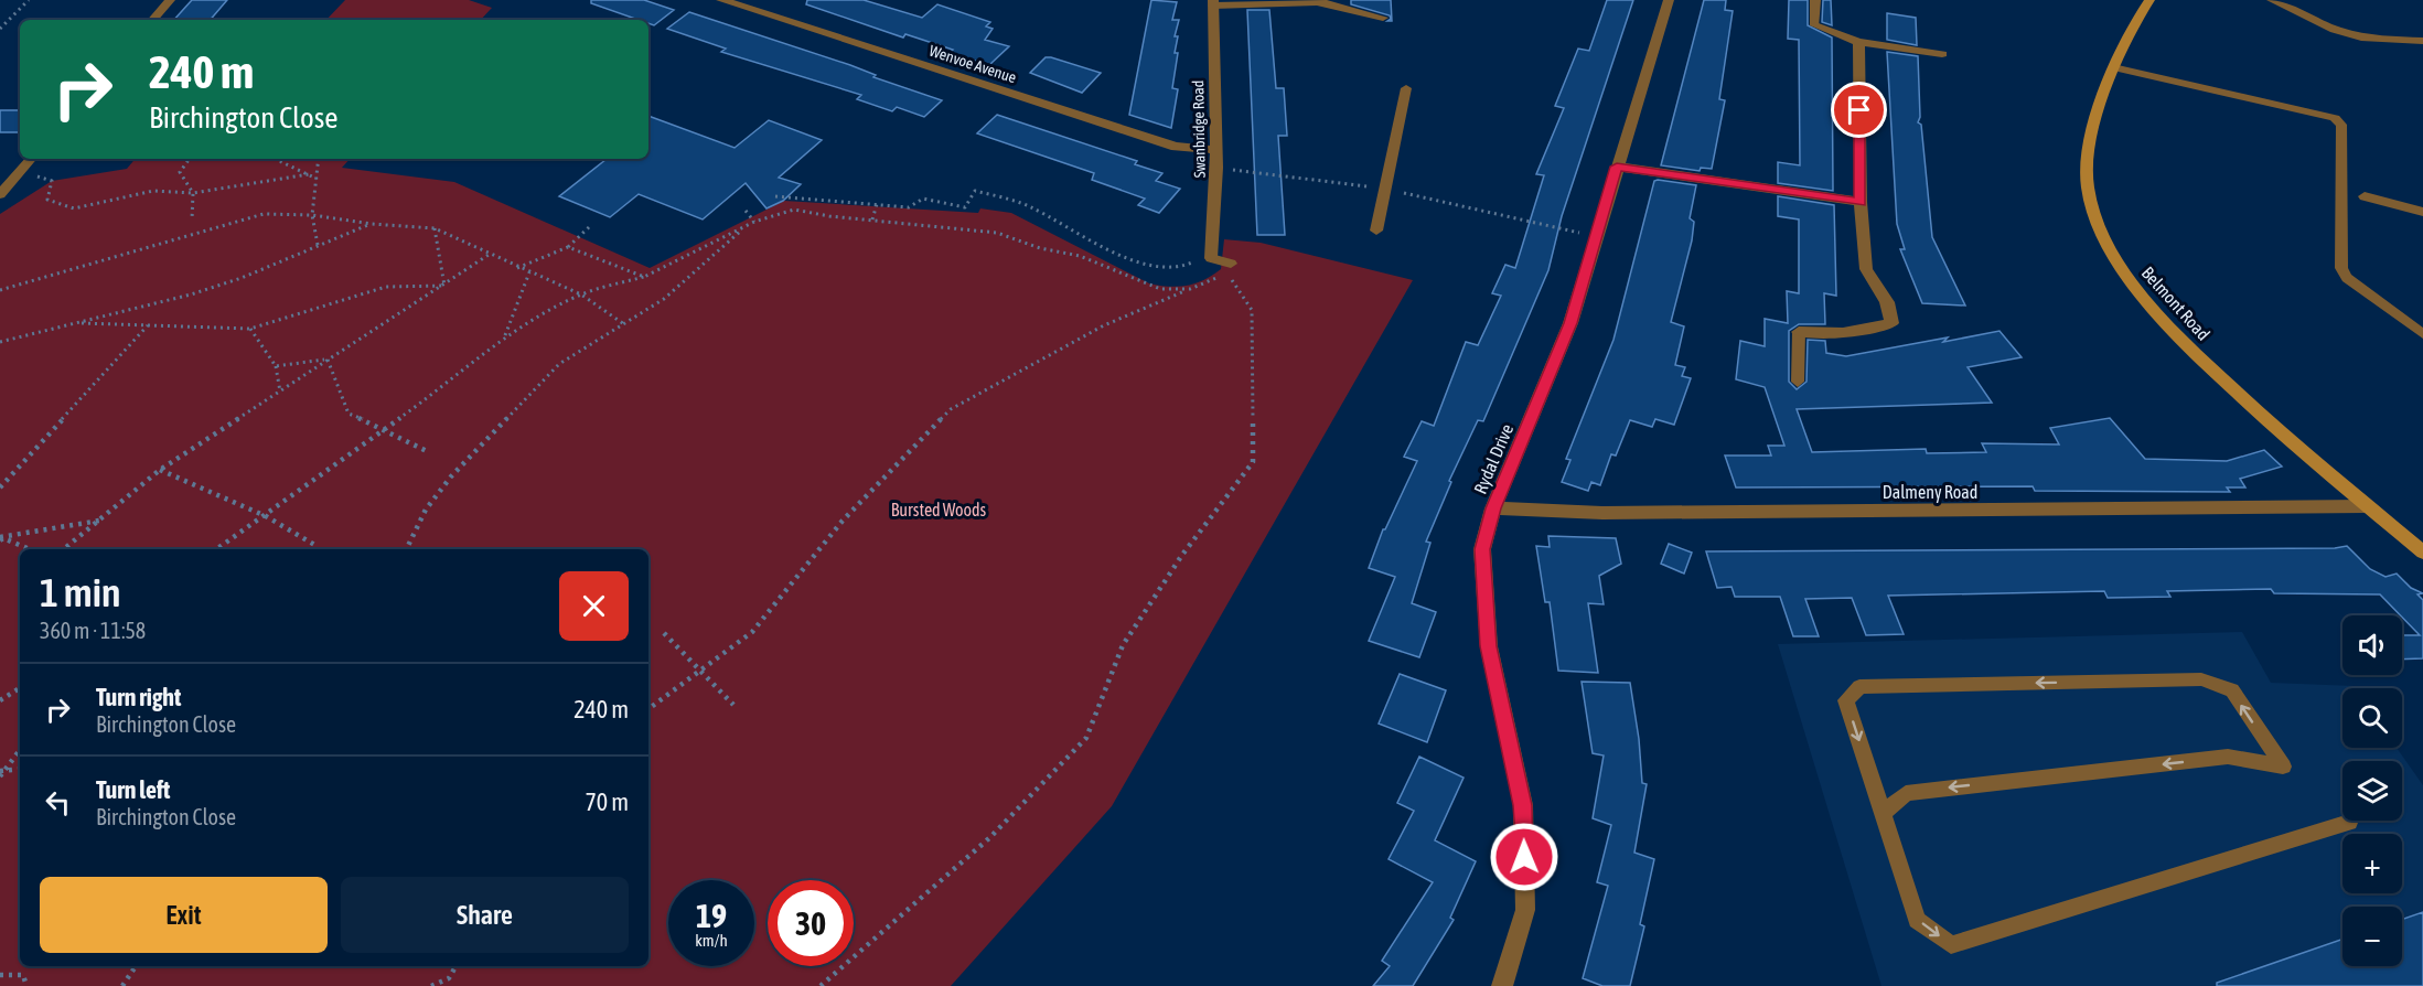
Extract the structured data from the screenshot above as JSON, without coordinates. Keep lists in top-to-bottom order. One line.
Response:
{"streets":{"street":["Wenvoe Avenue","Swanbridge Road","Belmont Road","Rydal Drive","Dalmeny Road"]},"crossings":[["Wenvoe Avenue","Swanbridge Road"],["Belmont Road","Dalmeny Road"],["Rydal Drive","Dalmeny Road"]],"parks":["Bursted Woods"],"page":{"turn":["240 m","Birchington Close"],"heading":["1 min","360 m · 11:58"],"map_buttons":["+","−"],"list":[{"name":"Turn right","note":"Birchington Close","value":"240 m"},{"name":"Turn left","note":"Birchington Close","value":"70 m"}],"buttons":["Exit","Share"],"speed":"19 km/h","limit":"30"}}
